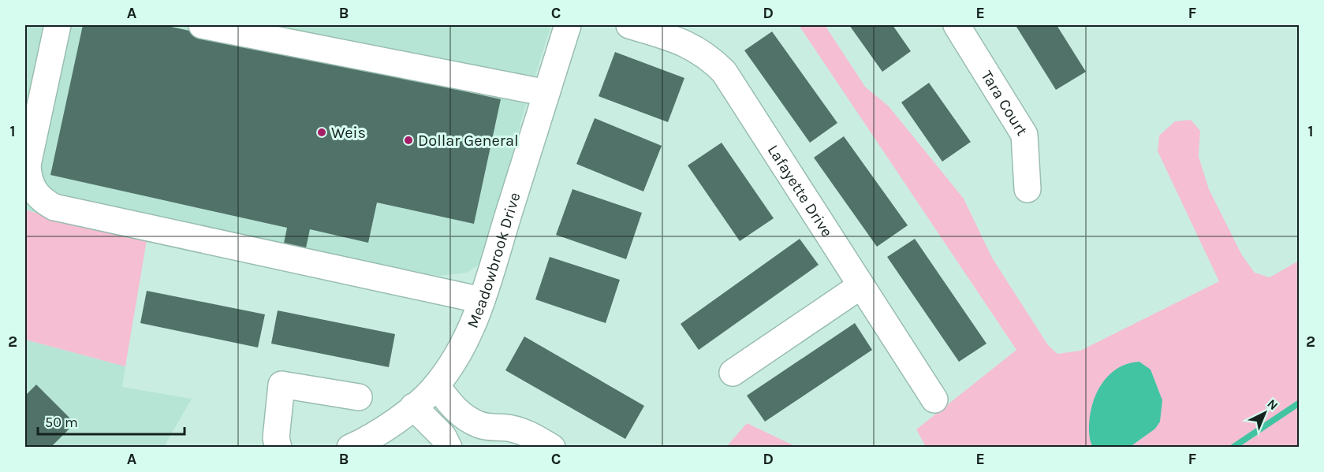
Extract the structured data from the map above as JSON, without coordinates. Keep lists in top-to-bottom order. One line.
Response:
{"streets":{"street":["Tara Court","Lafayette Drive","Meadowbrook Drive"]},"places":["Weis","Dollar General"],"scale_bar":"50 m","north":"top right","grid":{"columns":["A","B","C","D","E","F"],"rows":["1","2"]}}
